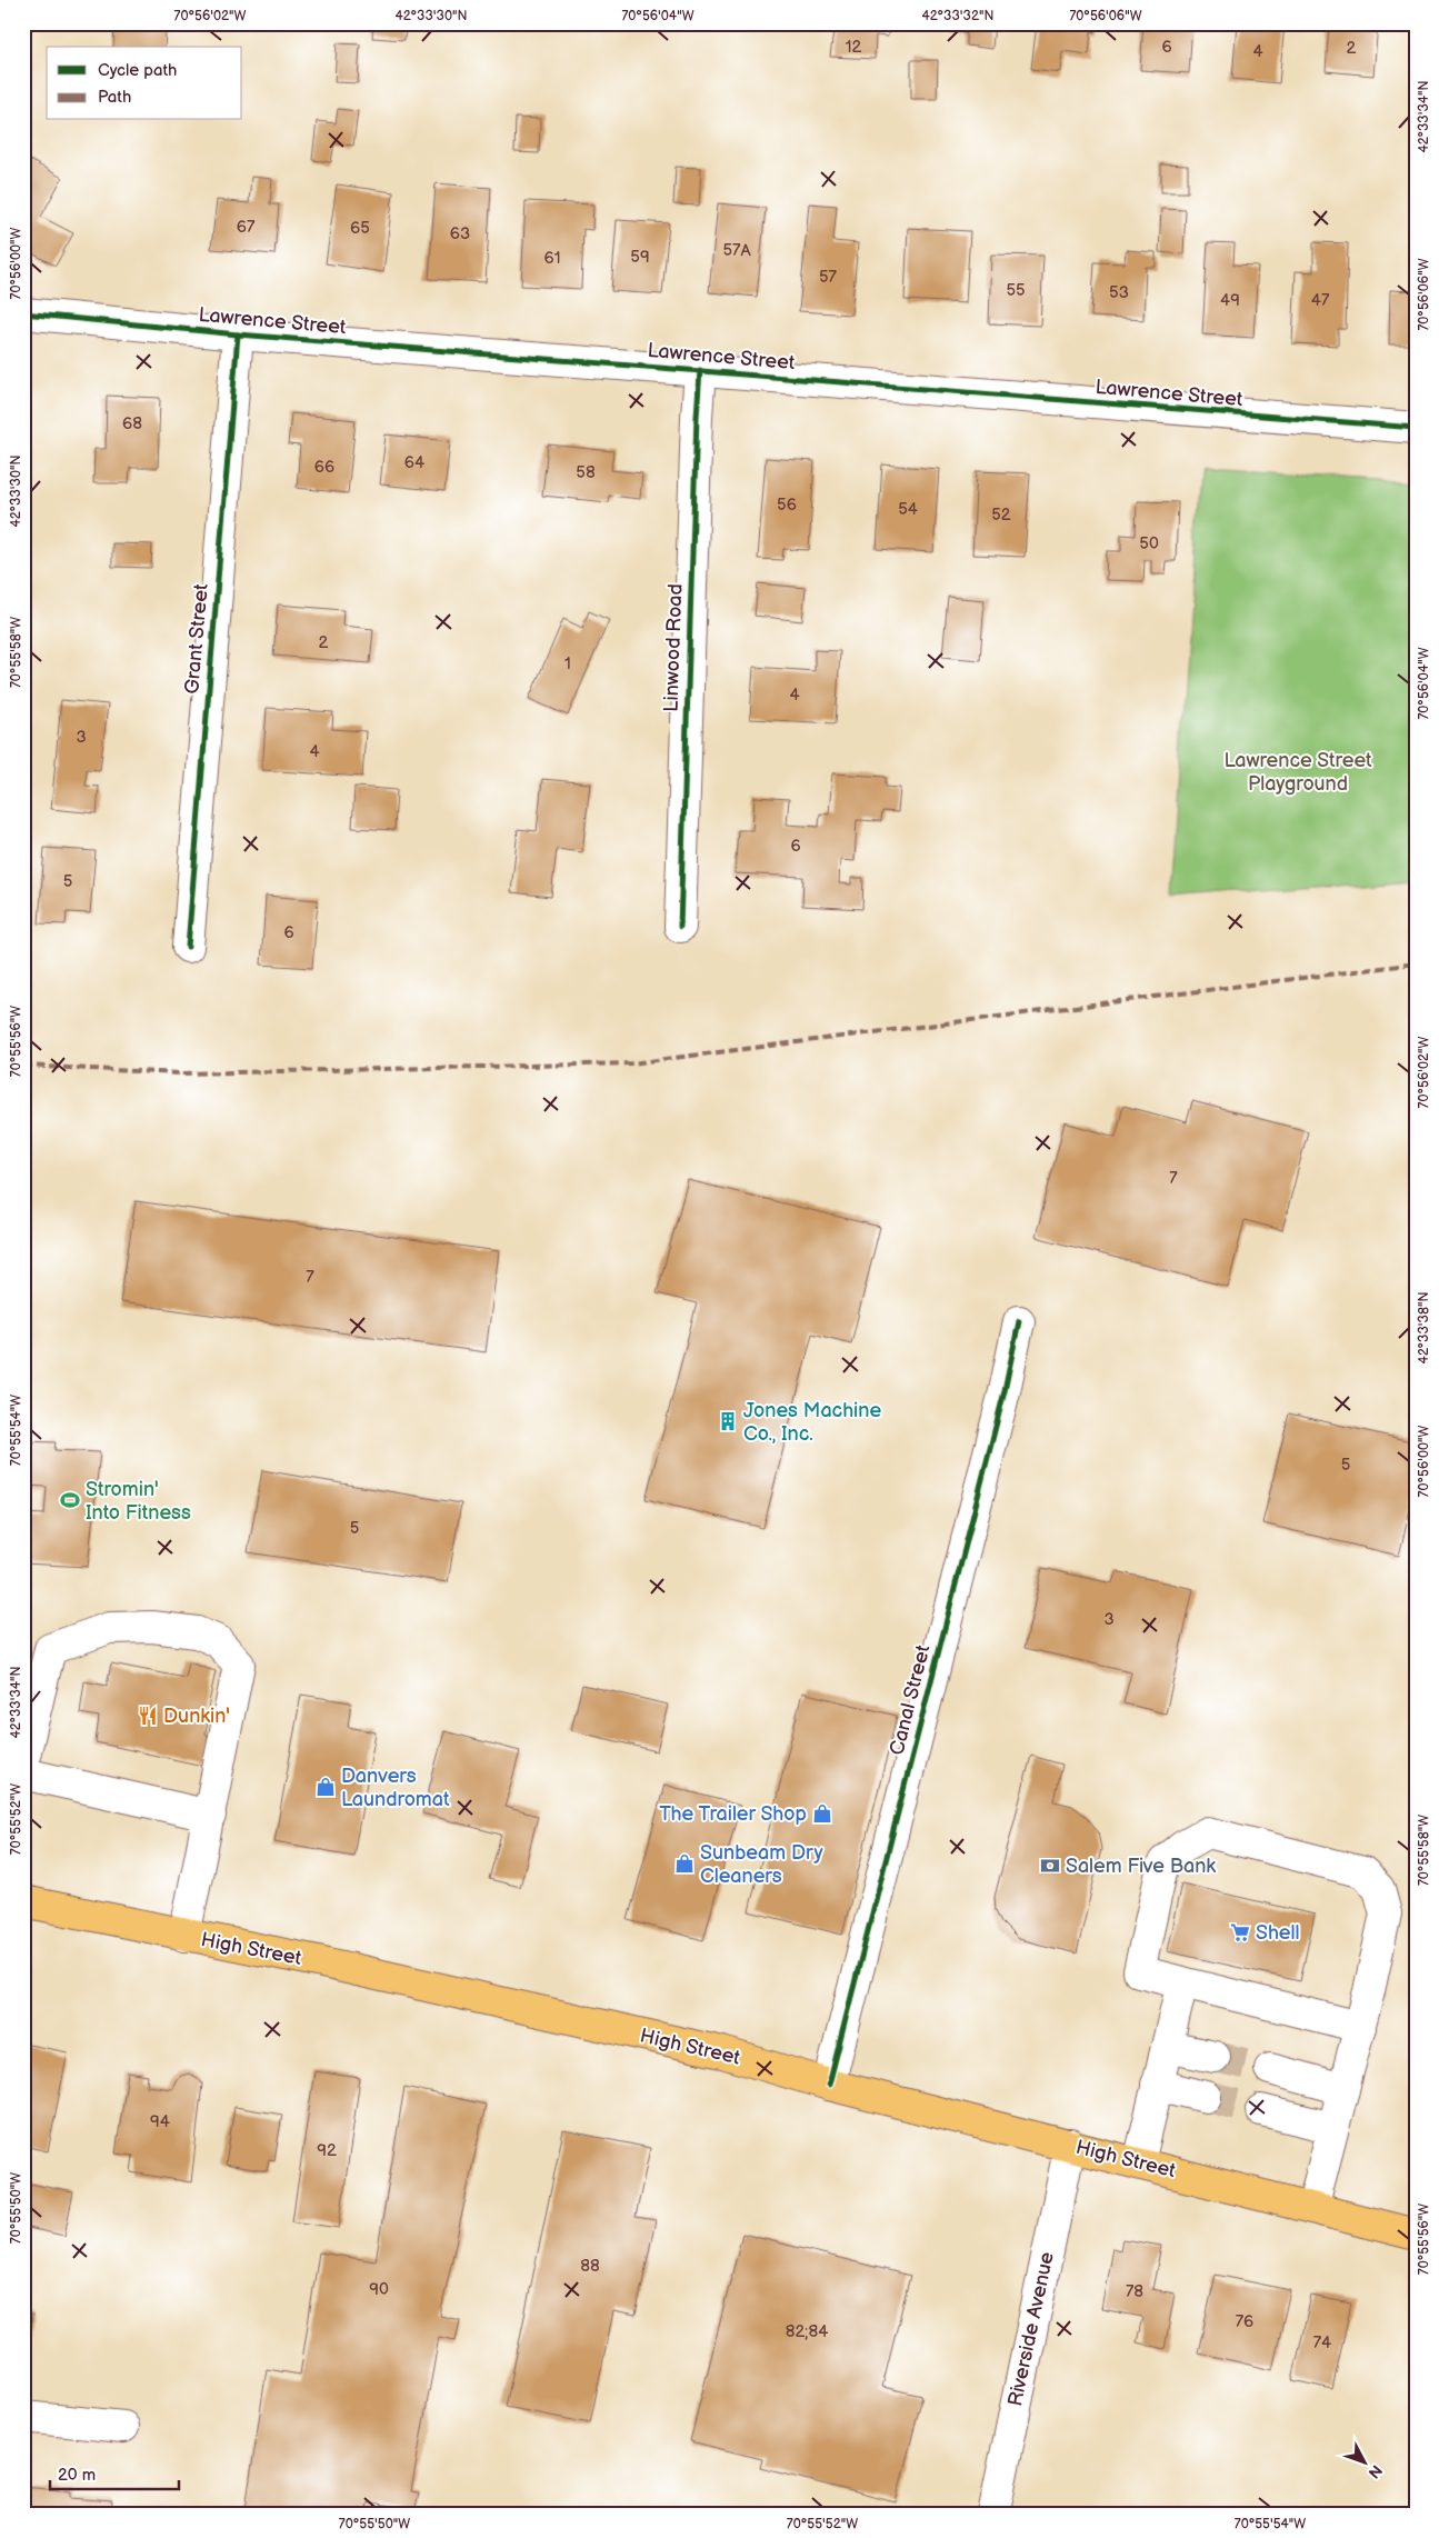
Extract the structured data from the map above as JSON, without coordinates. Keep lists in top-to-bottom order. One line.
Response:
{"streets":{"main road":["High Street"],"street":["Lawrence Street","Grant Street","Linwood Road","Canal Street","Riverside Avenue"]},"crossings":[["Lawrence Street","Grant Street"],["Lawrence Street","Linwood Road"],["Canal Street","High Street"],["High Street","Riverside Avenue"]],"parks":["Lawrence Street Playground"],"places":{"building":["Jones Machine Co., Inc."],"sports":["Stromin' Into Fitness"],"restaurant":["Dunkin'"],"shop":["Danvers Laundromat","The Trailer Shop","Sunbeam Dry Cleaners"],"bank":["Salem Five Bank"],"supermarket":["Shell"]},"house_numbers":["12","6","2","4","67","65","63","57A","59","61","57","55","53","49","47","68","64","66","58","56","54","52","50","2","1","4","3","4","6","5","6","7","7","5","5","3","94","92","88","90","78","76","82;84","74"],"legend":["Cycle path","Path"],"scale_bar":"20 m","north":"bottom right","coordinates":["70°56'02\"W","42°33'30\"N","70°56'04\"W","42°33'32\"N","70°56'06\"W","42°33'34\"N","70°56'00\"W","70°55'58\"W","70°55'56\"W","42°33'38\"N","70°55'54\"W","70°55'52\"W","70°55'50\"W"]}
